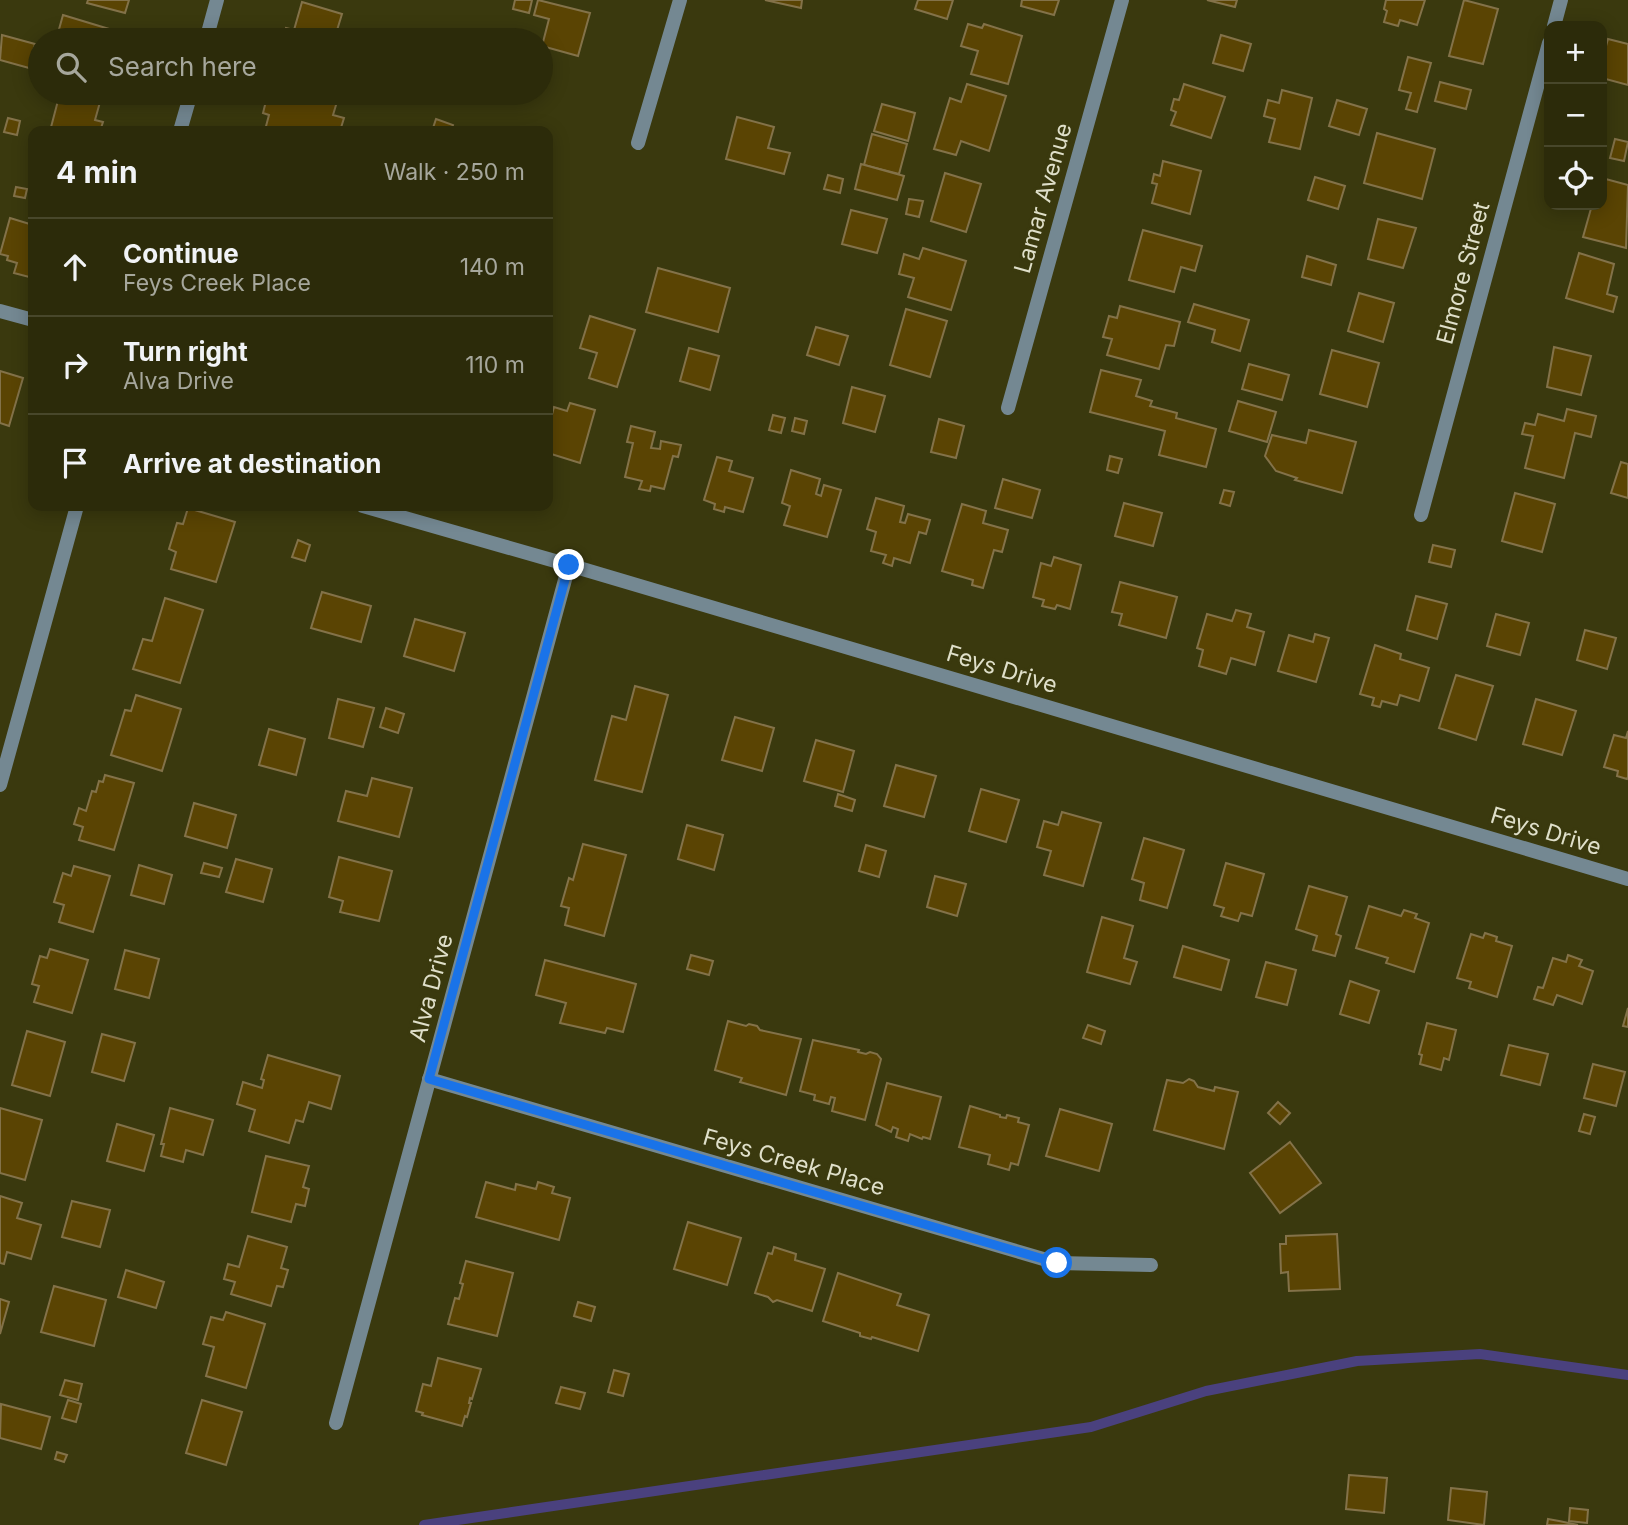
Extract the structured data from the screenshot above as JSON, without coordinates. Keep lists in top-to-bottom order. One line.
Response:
{"streets":{"street":["Lamar Avenue","Elmore Street","Feys Drive","Alva Drive","Feys Creek Place"]},"crossings":[["Feys Drive","Alva Drive"],["Alva Drive","Feys Creek Place"]],"page":{"map_buttons":["+","−"],"search":"Search here","heading":["4 min","Walk · 250 m"],"list":[["Continue","Feys Creek Place","140 m"],["Turn right","Alva Drive","110 m"],"Arrive at destination"]}}
